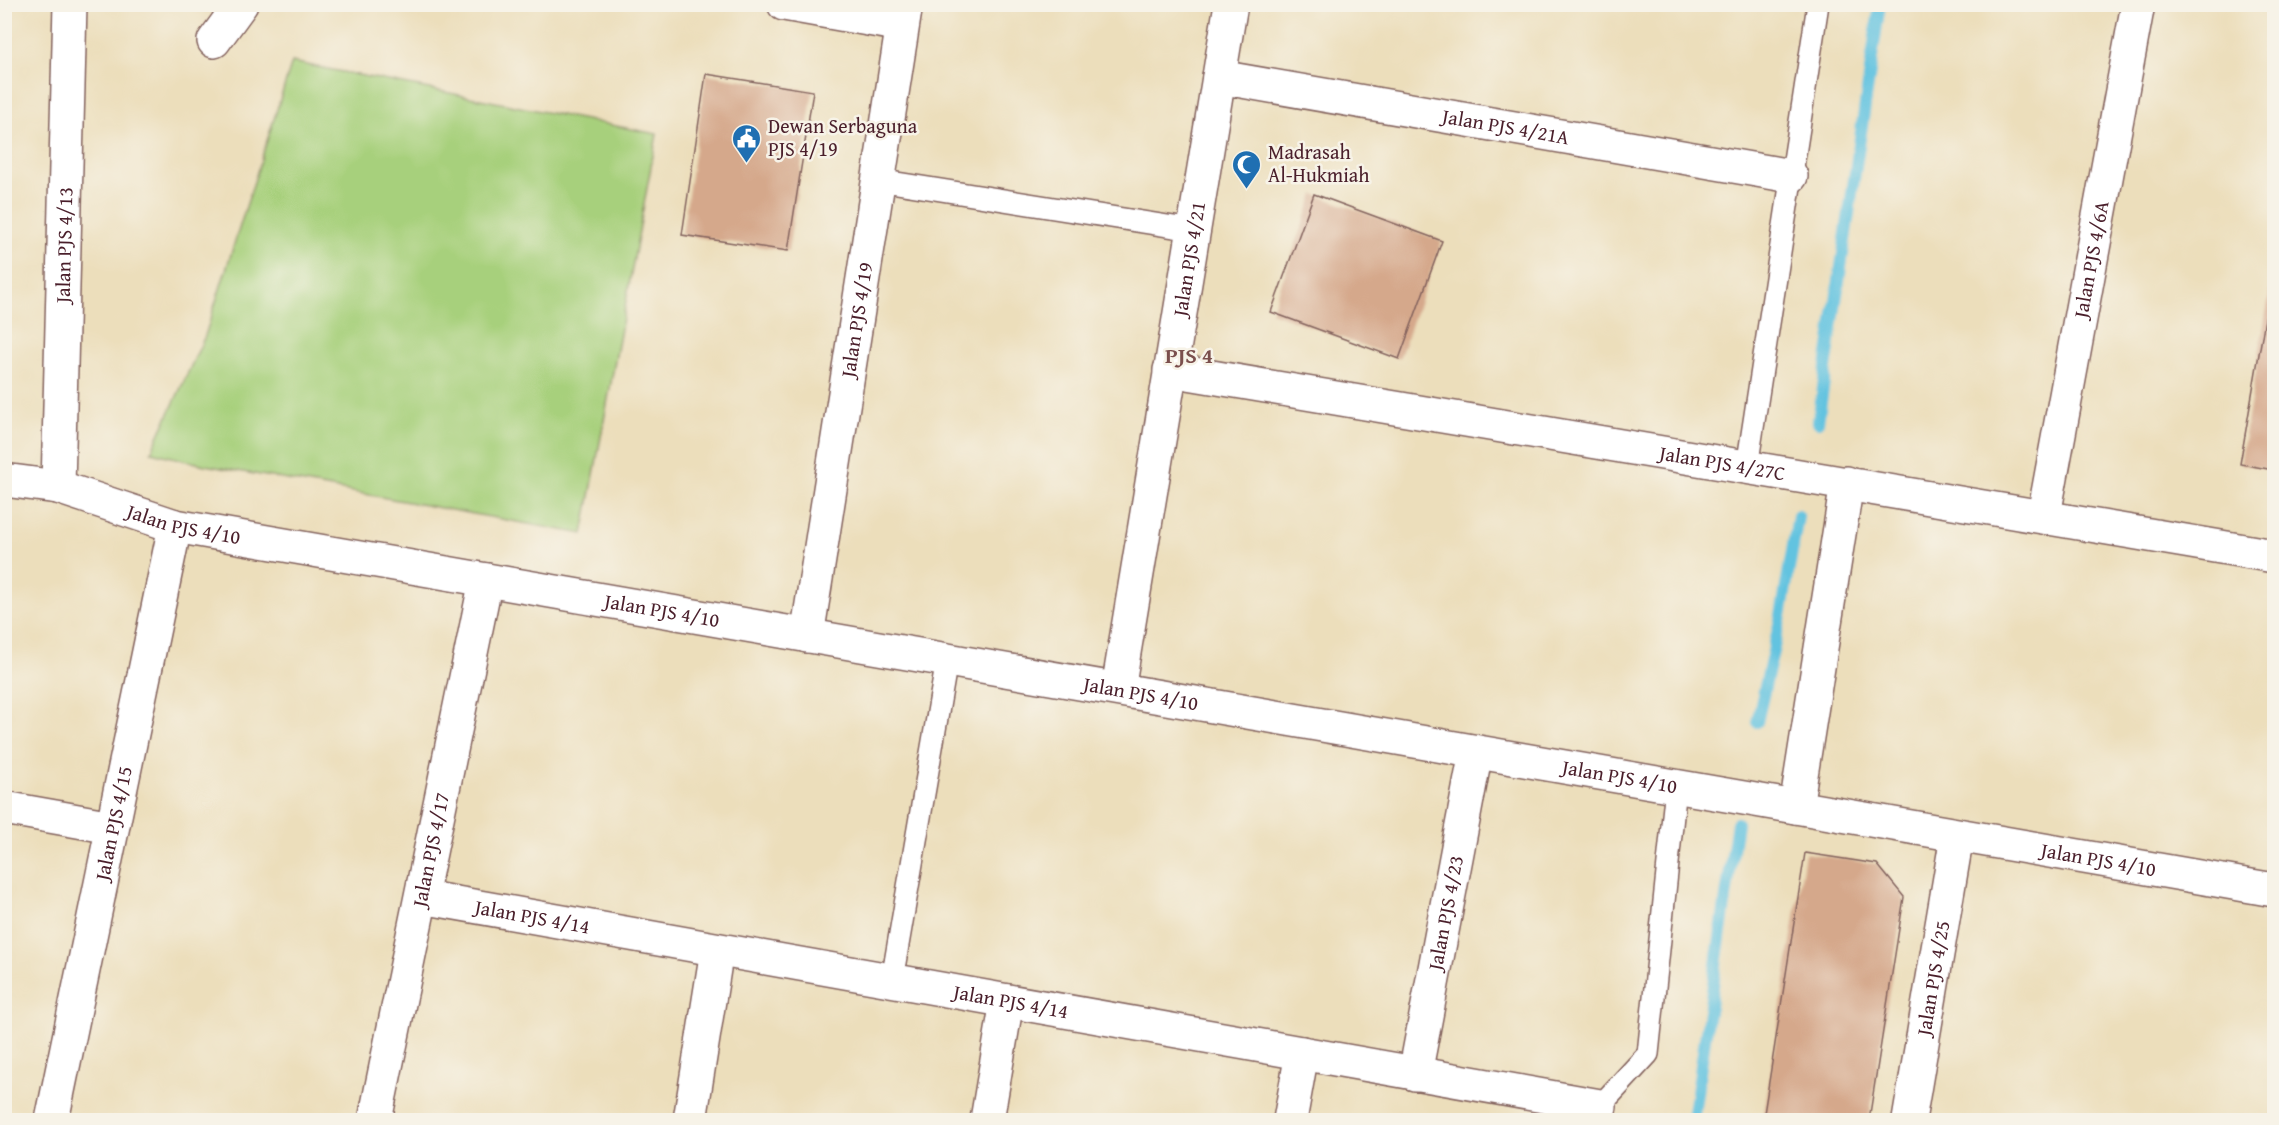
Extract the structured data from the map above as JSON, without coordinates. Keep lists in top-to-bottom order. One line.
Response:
{"streets":{"street":["Jalan PJS 4/21A","Jalan PJS 4/13","Jalan PJS 4/21","Jalan PJS 4/6A","Jalan PJS 4/19","Jalan PJS 4/27C","Jalan PJS 4/10","Jalan PJS 4/15","Jalan PJS 4/17","Jalan PJS 4/23","Jalan PJS 4/14","Jalan PJS 4/25"]},"crossings":[["Jalan PJS 4/21A","Jalan PJS 4/21"],["Jalan PJS 4/13","Jalan PJS 4/10"],["Jalan PJS 4/21","Jalan PJS 4/27C"],["Jalan PJS 4/21","Jalan PJS 4/10"],["Jalan PJS 4/6A","Jalan PJS 4/27C"],["Jalan PJS 4/19","Jalan PJS 4/10"],["Jalan PJS 4/10","Jalan PJS 4/15"],["Jalan PJS 4/10","Jalan PJS 4/17"],["Jalan PJS 4/10","Jalan PJS 4/23"],["Jalan PJS 4/10","Jalan PJS 4/25"],["Jalan PJS 4/17","Jalan PJS 4/14"],["Jalan PJS 4/23","Jalan PJS 4/14"]],"districts":["PJS 4"],"places":{"public building":["Dewan Serbaguna PJS 4/19"],"mosque":["Madrasah Al-Hukmiah"]}}
